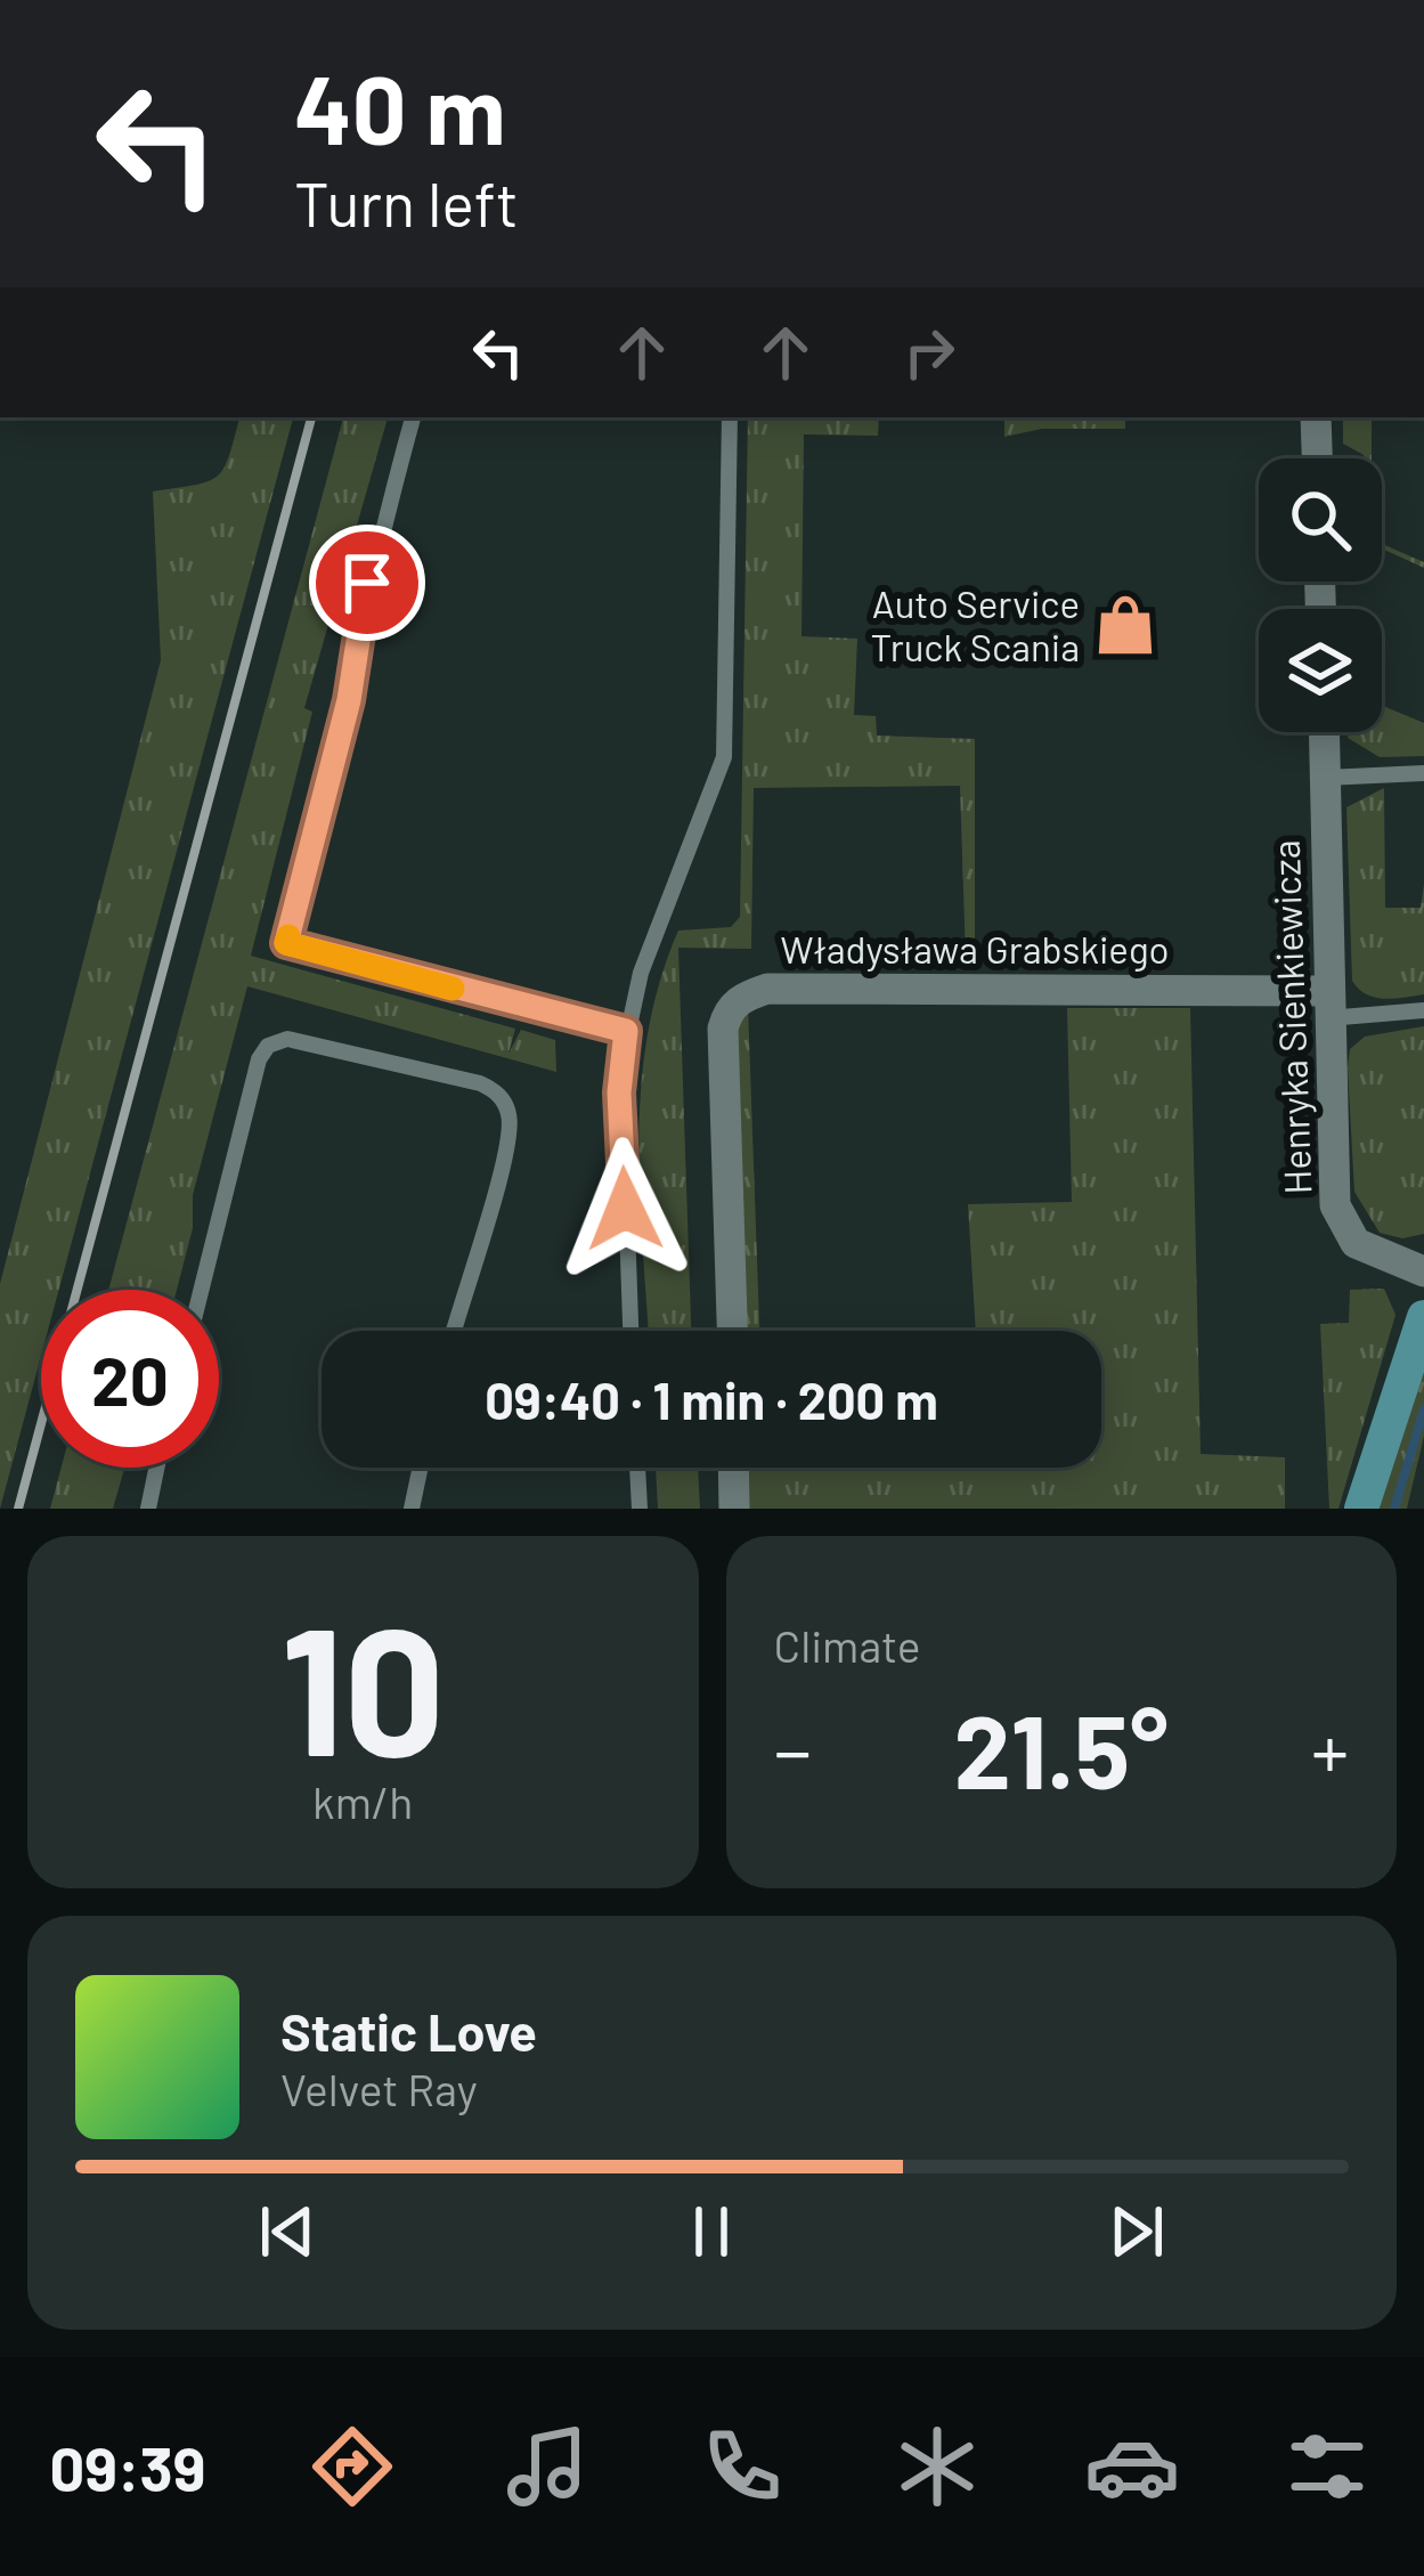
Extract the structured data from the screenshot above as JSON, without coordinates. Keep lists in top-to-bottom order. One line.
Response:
{"streets":{"street":["Władysława Grabskiego","Henryka Sienkiewicza"]},"crossings":[["Władysława Grabskiego","Henryka Sienkiewicza"]],"places":{"shop":["Auto Service Truck Scania"]},"page":{"turn":["40 m","Turn left"],"limit":"20","trip":"09:40 · 1 min · 200 m","tile":[["10","km/h"],"Climate"],"heat":["−","21.5°","+"],"song":["Static Love","Velvet Ray"],"tabs":"09:39"}}
